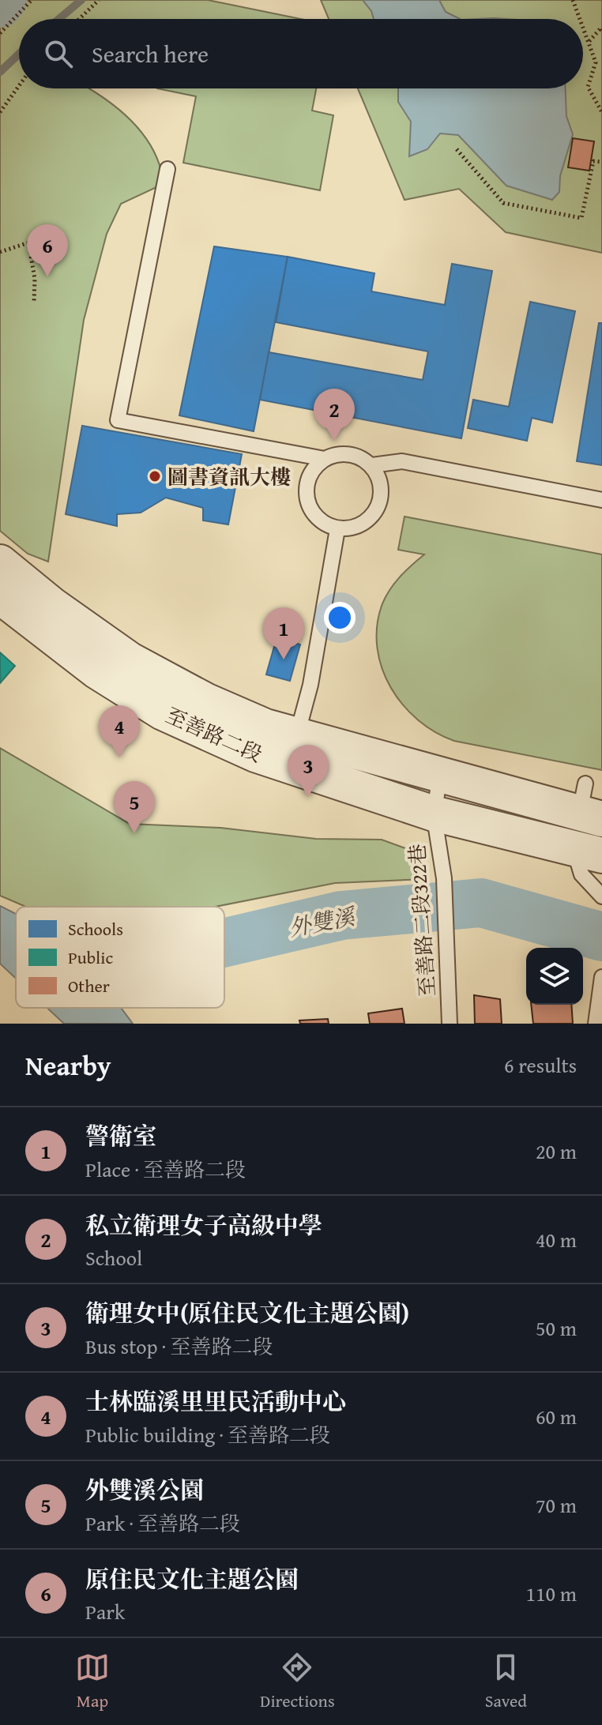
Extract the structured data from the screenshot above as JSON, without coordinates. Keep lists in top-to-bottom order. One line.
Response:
{"streets":{"street":["至善路二段"],"lane":["至善路二段322巷"]},"crossings":[["至善路二段","至善路二段322巷"]],"water":["外雙溪"],"places":["圖書資訊大樓"],"legend":["Schools","Public","Other"],"page":{"search":"Search here","pins":["6","2","1","4","3","5"],"heading":["Nearby","6 results"],"list":[{"mark":"1","name":"警衛室","note":"Place · 至善路二段","value":"20 m"},{"mark":"2","name":"私立衛理女子高級中學","note":"School","value":"40 m"},{"mark":"3","name":"衛理女中(原住民文化主題公園)","note":"Bus stop · 至善路二段","value":"50 m"},{"mark":"4","name":"士林臨溪里里民活動中心","note":"Public building · 至善路二段","value":"60 m"},{"mark":"5","name":"外雙溪公園","note":"Park · 至善路二段","value":"70 m"},{"mark":"6","name":"原住民文化主題公園","note":"Park","value":"110 m"}],"nav":["Map","Directions","Saved"]}}
